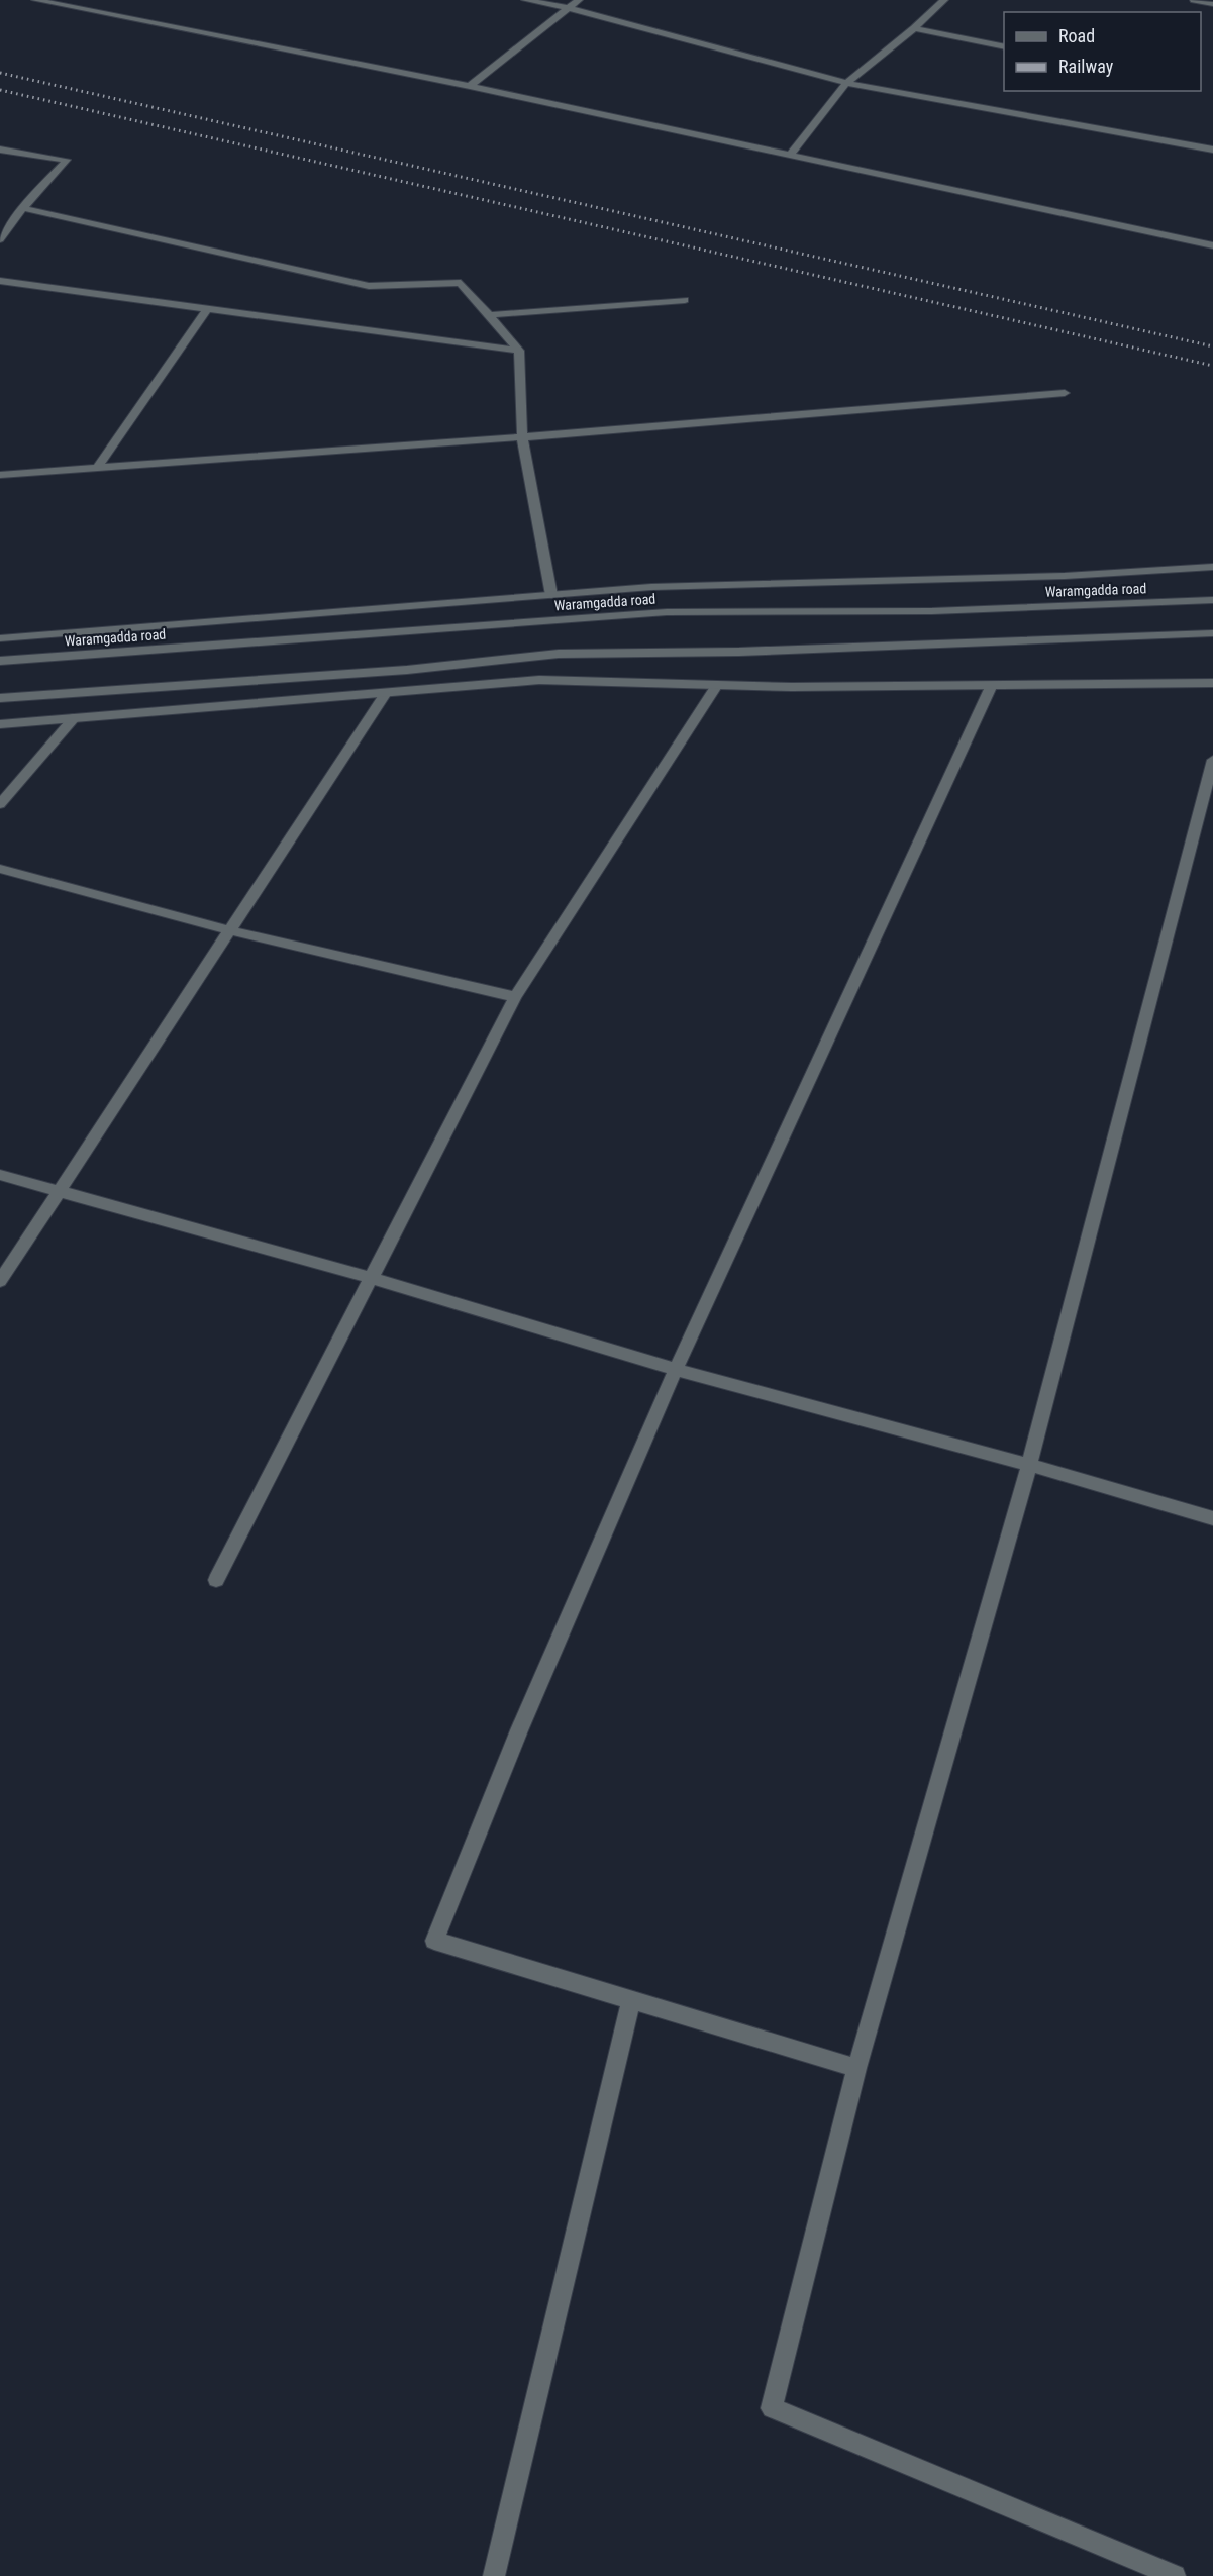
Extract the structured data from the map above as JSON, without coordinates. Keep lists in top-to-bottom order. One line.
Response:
{"streets":{"street":["Waramgadda road"]},"legend":["Road","Railway"]}
